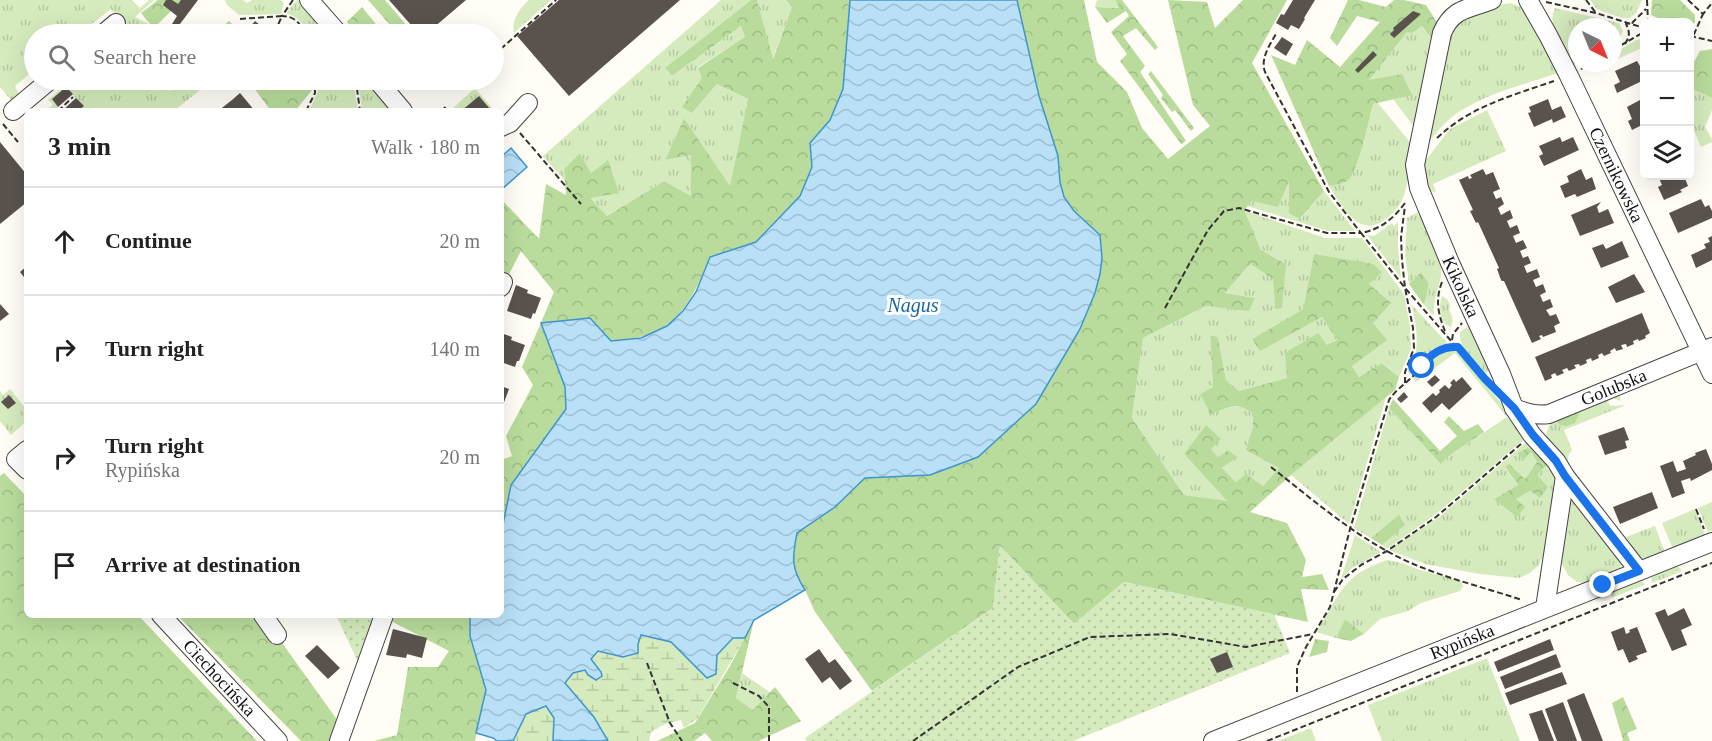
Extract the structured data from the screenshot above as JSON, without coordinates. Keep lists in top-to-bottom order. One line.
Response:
{"streets":{"street":["Czernikowska","Kikolska","Golubska","Rypińska","Ciechocińska"]},"crossings":[["Czernikowska","Golubska"],["Kikolska","Golubska"],["Kikolska","Rypińska"]],"water":["Nagus"],"north":"bottom right","page":{"map_buttons":["+","−"],"search":"Search here","heading":["3 min","Walk · 180 m"],"list":[["Continue","20 m"],["Turn right","140 m"],["Turn right","Rypińska","20 m"],"Arrive at destination"]}}
